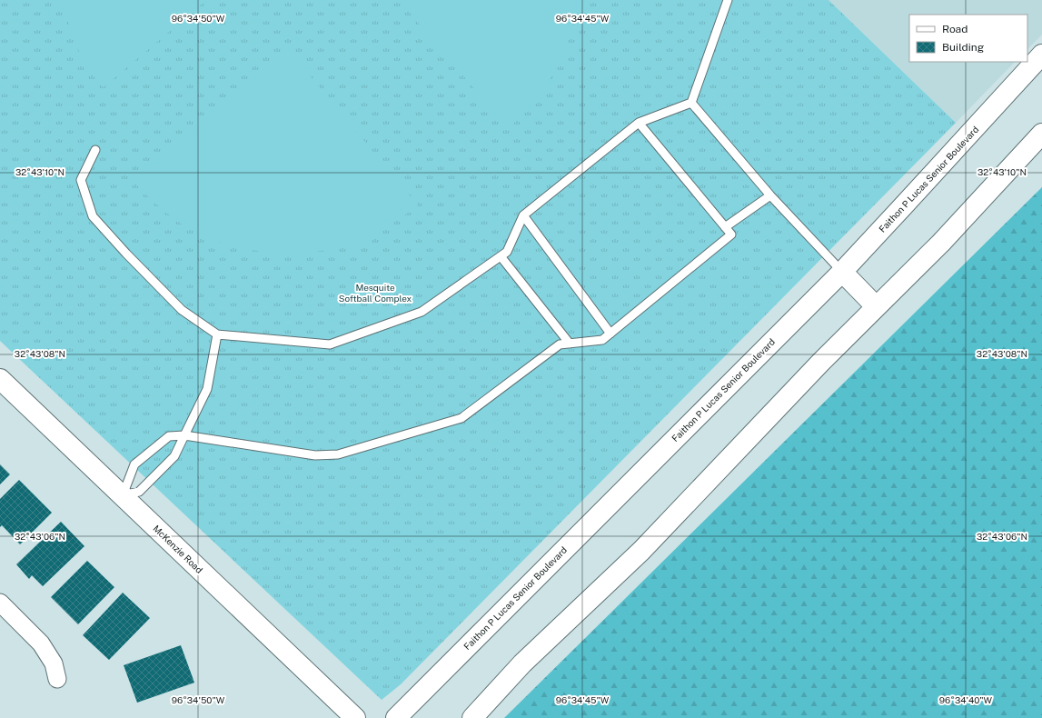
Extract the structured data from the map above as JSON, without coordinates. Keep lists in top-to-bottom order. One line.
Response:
{"streets":{"main road":["Faithon P Lucas Senior Boulevard","McKenzie Road"]},"parks":["Mesquite Softball Complex"],"legend":["Road","Building"],"coordinates":["96°34'50\"W","96°34'45\"W","32°43'10\"N","32°43'08\"N","32°43'06\"N","96°34'40\"W"]}
